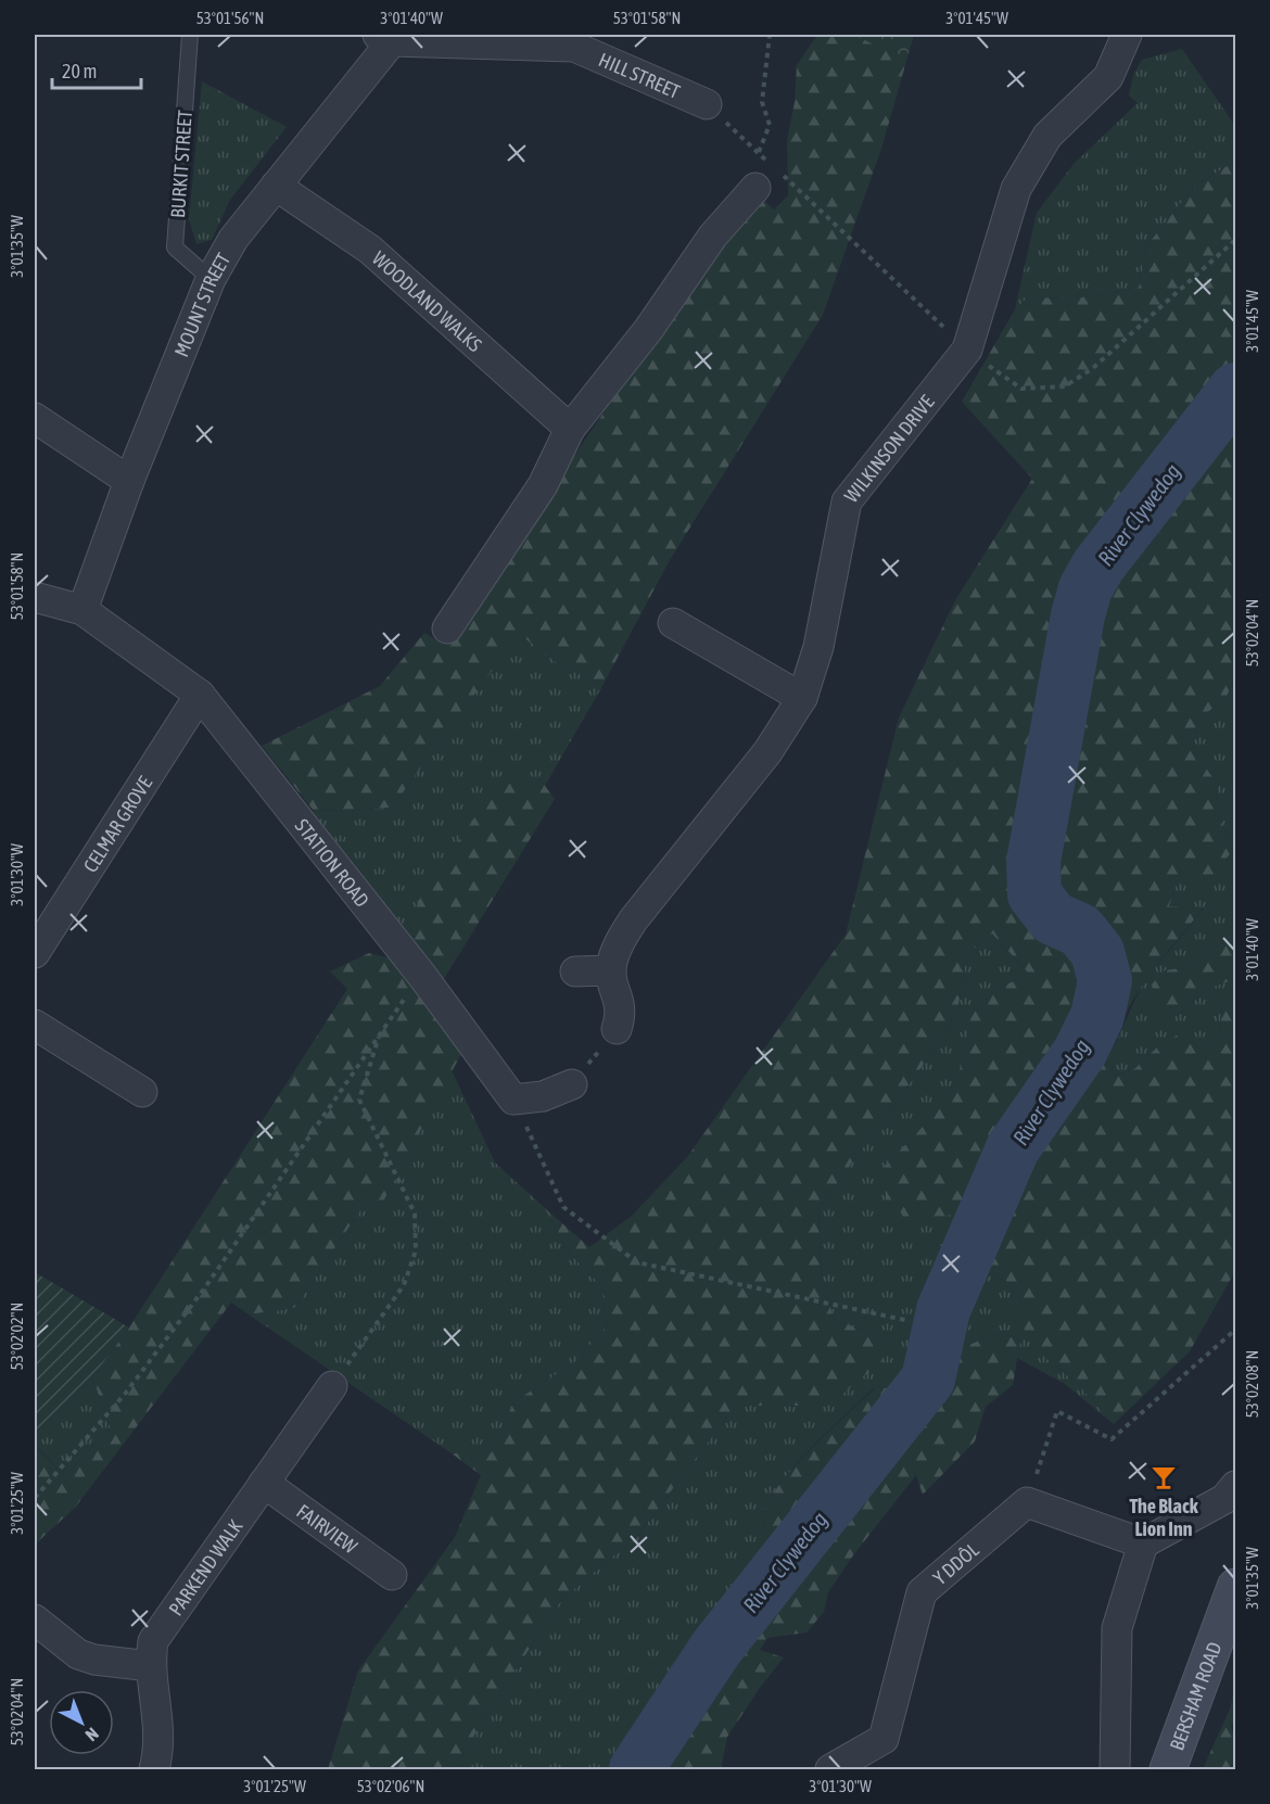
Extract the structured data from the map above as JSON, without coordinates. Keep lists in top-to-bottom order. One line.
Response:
{"streets":{"main road":["BERSHAM ROAD"],"street":["HILL STREET","WOODLAND WALKS","MOUNT STREET","WILKINSON DRIVE","CELMAR GROVE","STATION ROAD","FAIRVIEW","Y DDÔL","PARKEND WALK"],"lane":["BURKIT STREET"]},"crossings":[["HILL STREET","MOUNT STREET"],["BURKIT STREET","MOUNT STREET"],["WOODLAND WALKS","MOUNT STREET"],["MOUNT STREET","STATION ROAD"],["CELMAR GROVE","STATION ROAD"],["FAIRVIEW","PARKEND WALK"]],"water":["River Clywedog"],"places":{"bar":["The Black Lion Inn"]},"scale_bar":"20 m","north":"bottom right","coordinates":["53°01'56\"N","3°01'40\"W","53°01'58\"N","3°01'45\"W","3°01'35\"W","53°02'04\"N","3°01'30\"W","53°02'02\"N","53°02'08\"N","3°01'25\"W","53°02'06\"N"]}
